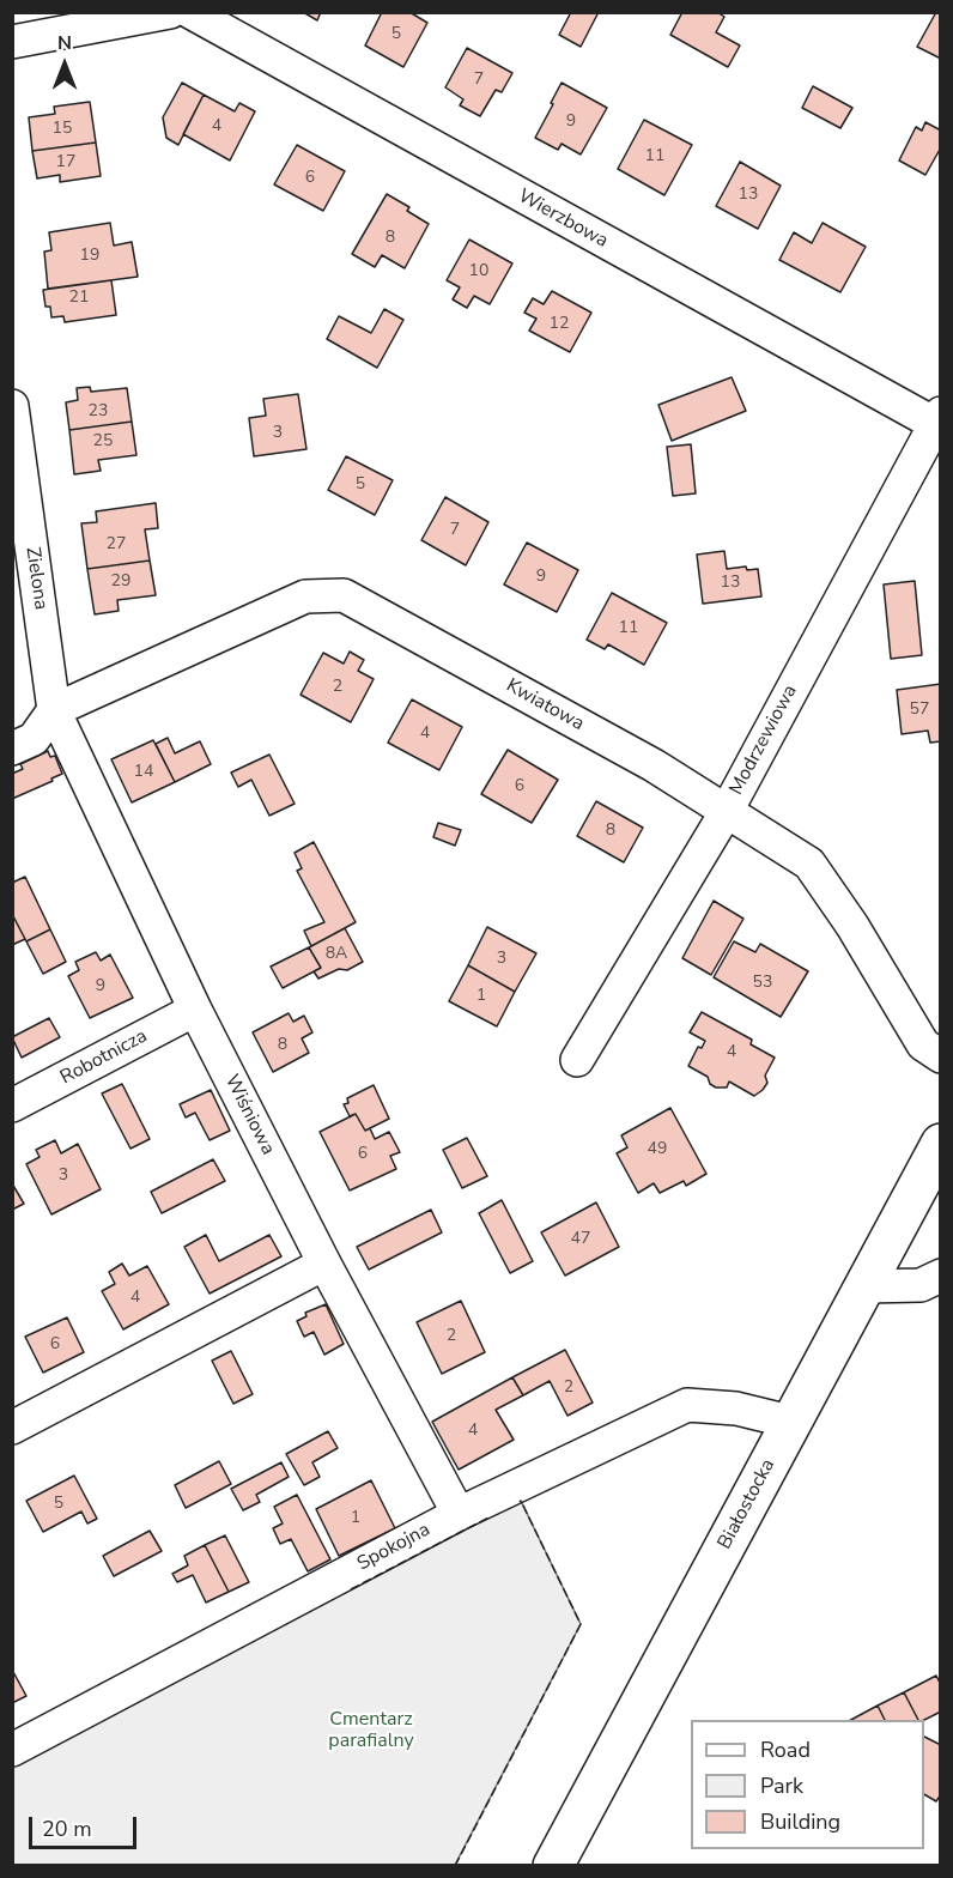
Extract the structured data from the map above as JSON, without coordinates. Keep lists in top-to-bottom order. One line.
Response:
{"streets":{"street":["Wierzbowa","Zielona","Kwiatowa","Modrzewiowa","Robotnicza","Wiśniowa","Białostocka","Spokojna"]},"crossings":[["Wierzbowa","Modrzewiowa"],["Zielona","Kwiatowa"],["Zielona","Wiśniowa"],["Kwiatowa","Modrzewiowa"],["Kwiatowa","Wiśniowa"],["Robotnicza","Wiśniowa"],["Wiśniowa","Spokojna"],["Białostocka","Spokojna"]],"parks":["Cmentarz parafialny"],"house_numbers":["5","7","9","4","15","11","17","6","13","8","19","10","21","12","23","3","25","5","7","27","9","29","13","11","2","57","4","14","6","8","8A","3","53","9","1","8","4","49","6","3","47","4","2","6","2","4","5","1"],"legend":["Road","Park","Building"],"scale_bar":"20 m","north":"top"}
